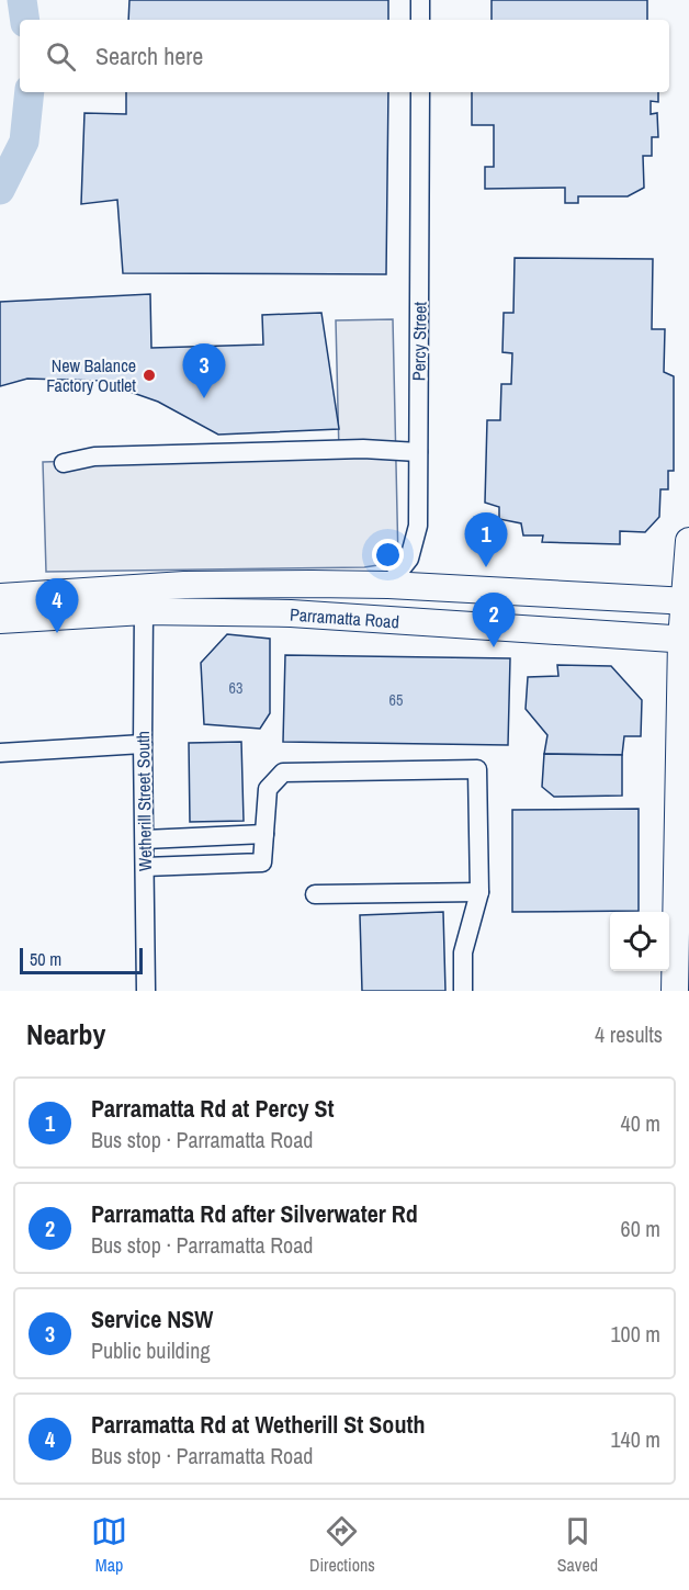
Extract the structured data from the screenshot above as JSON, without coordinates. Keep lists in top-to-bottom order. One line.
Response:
{"streets":{"highway":["Parramatta Road"],"street":["Percy Street","Wetherill Street South"]},"crossings":[["Percy Street","Parramatta Road"],["Parramatta Road","Wetherill Street South"]],"places":["New Balance Factory Outlet"],"house_numbers":["63","65"],"scale_bar":"50 m","page":{"search":"Search here","pins":["3","1","4","2"],"scale":"50 m","heading":["Nearby","4 results"],"list":[{"mark":"1","name":"Parramatta Rd at Percy St","note":"Bus stop · Parramatta Road","value":"40 m"},{"mark":"2","name":"Parramatta Rd after Silverwater Rd","note":"Bus stop · Parramatta Road","value":"60 m"},{"mark":"3","name":"Service NSW","note":"Public building","value":"100 m"},{"mark":"4","name":"Parramatta Rd at Wetherill St South","note":"Bus stop · Parramatta Road","value":"140 m"}],"nav":["Map","Directions","Saved"]}}
